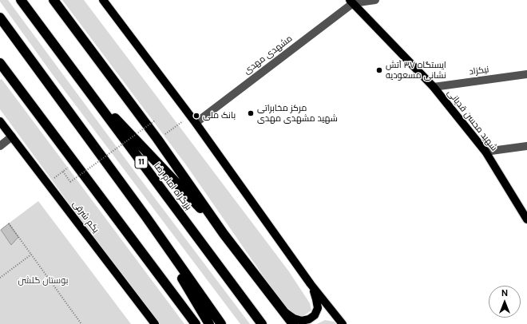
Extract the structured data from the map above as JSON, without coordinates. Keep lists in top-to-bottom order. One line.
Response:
{"streets":{"highway":["11","بزرگراه امام رضا"],"main road":["شهید محسن قدیانی","یکم شرقی"],"street":["مشهدی مهدی","نیکزاد"]},"crossings":[["مشهدی مهدی","شهید محسن قدیانی"],["نیکزاد","شهید محسن قدیانی"]],"parks":["بوستان گلشن"],"places":["ایستگاه ۳۷ آتش نشانی مسعودیه","مرکز مخابراتی شهید مشهدی مهدی","بانک ملی"],"north":"top"}
